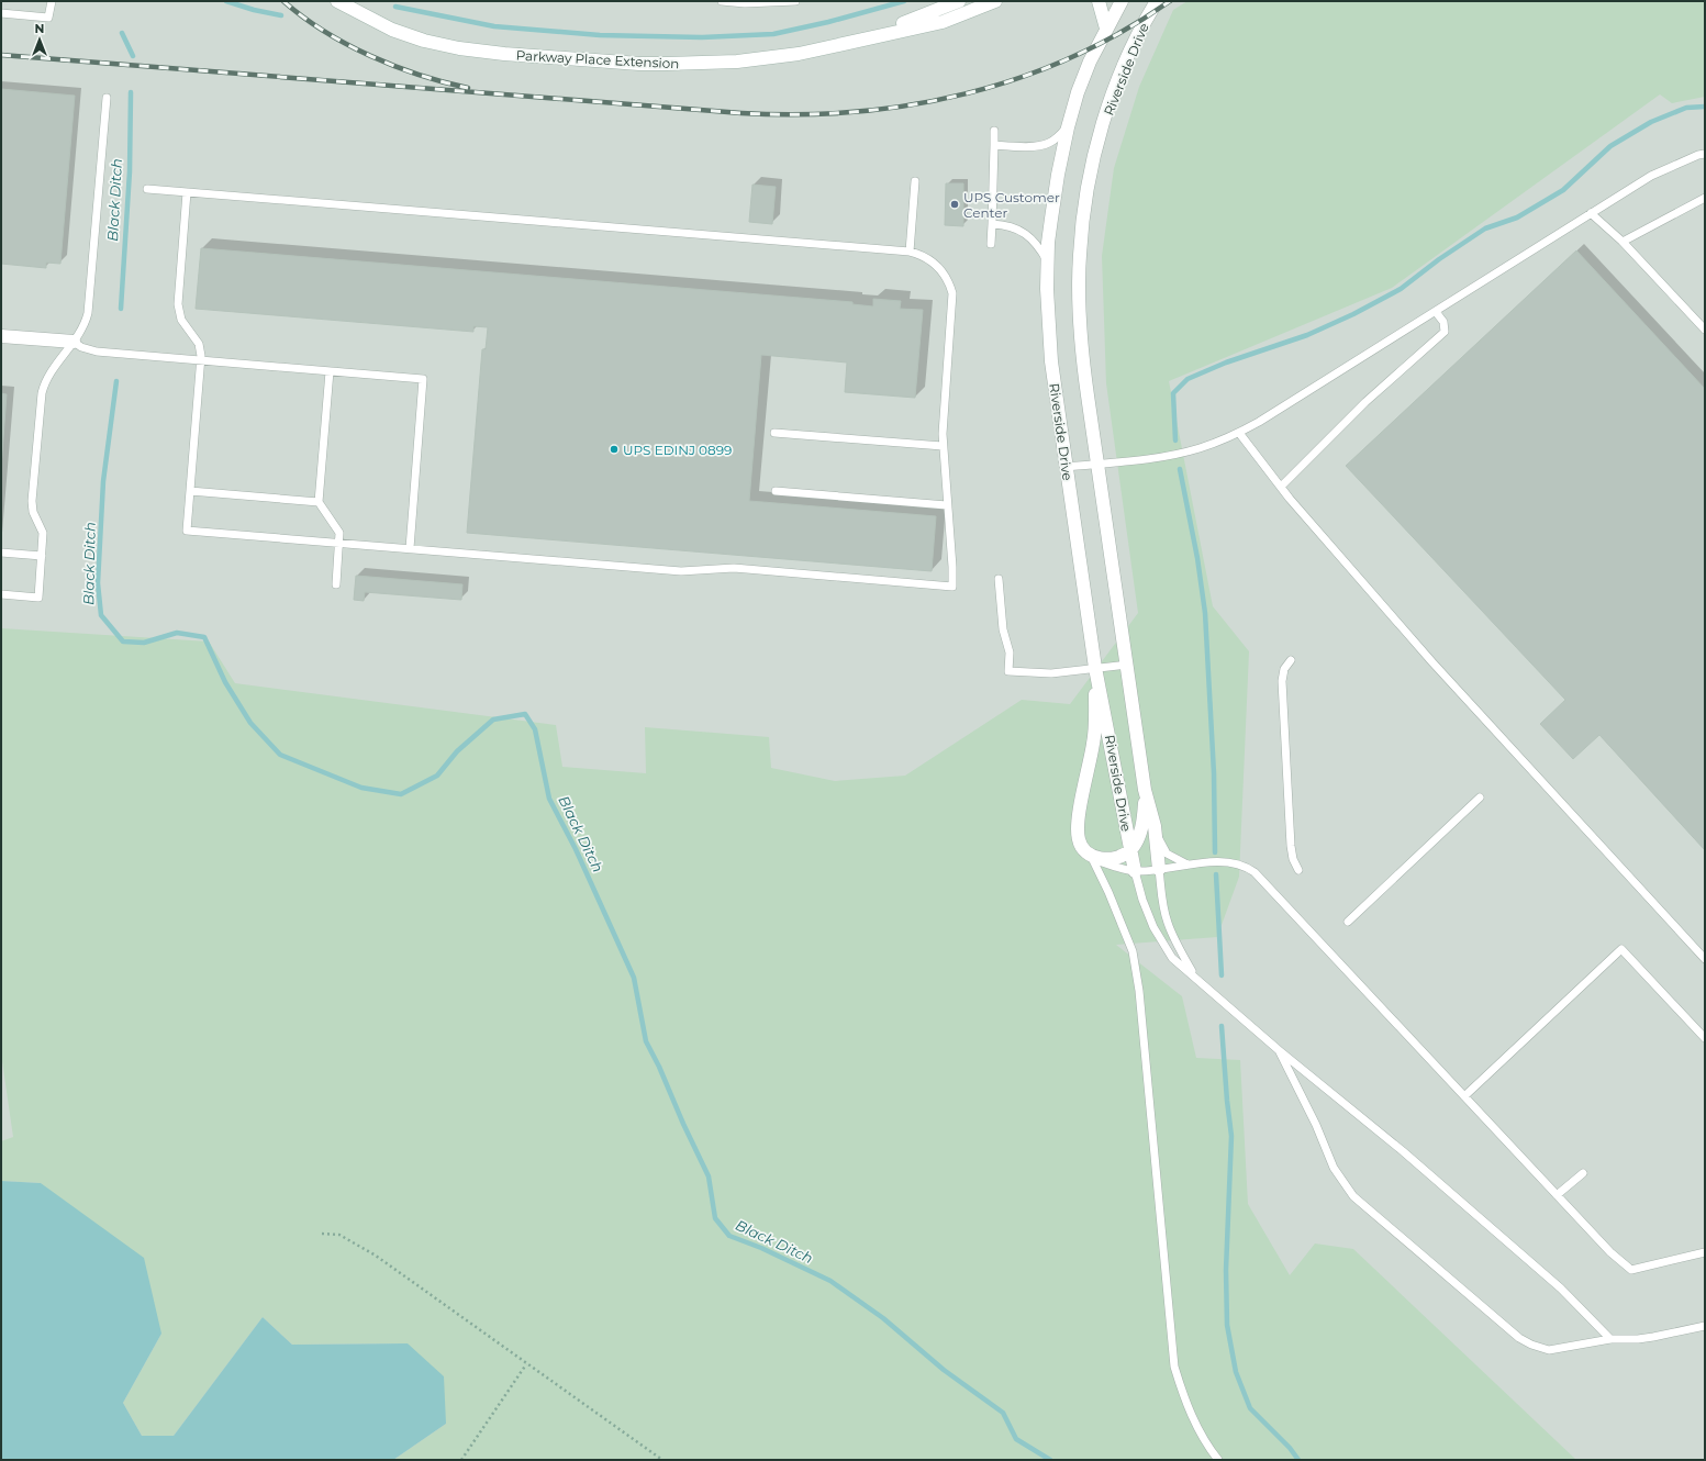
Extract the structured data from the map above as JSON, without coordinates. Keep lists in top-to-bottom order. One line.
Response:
{"streets":{"street":["Parkway Place Extension","Riverside Drive"]},"water":["Black Ditch"],"places":["UPS Customer Center","UPS EDINJ 0899"],"north":"top"}
